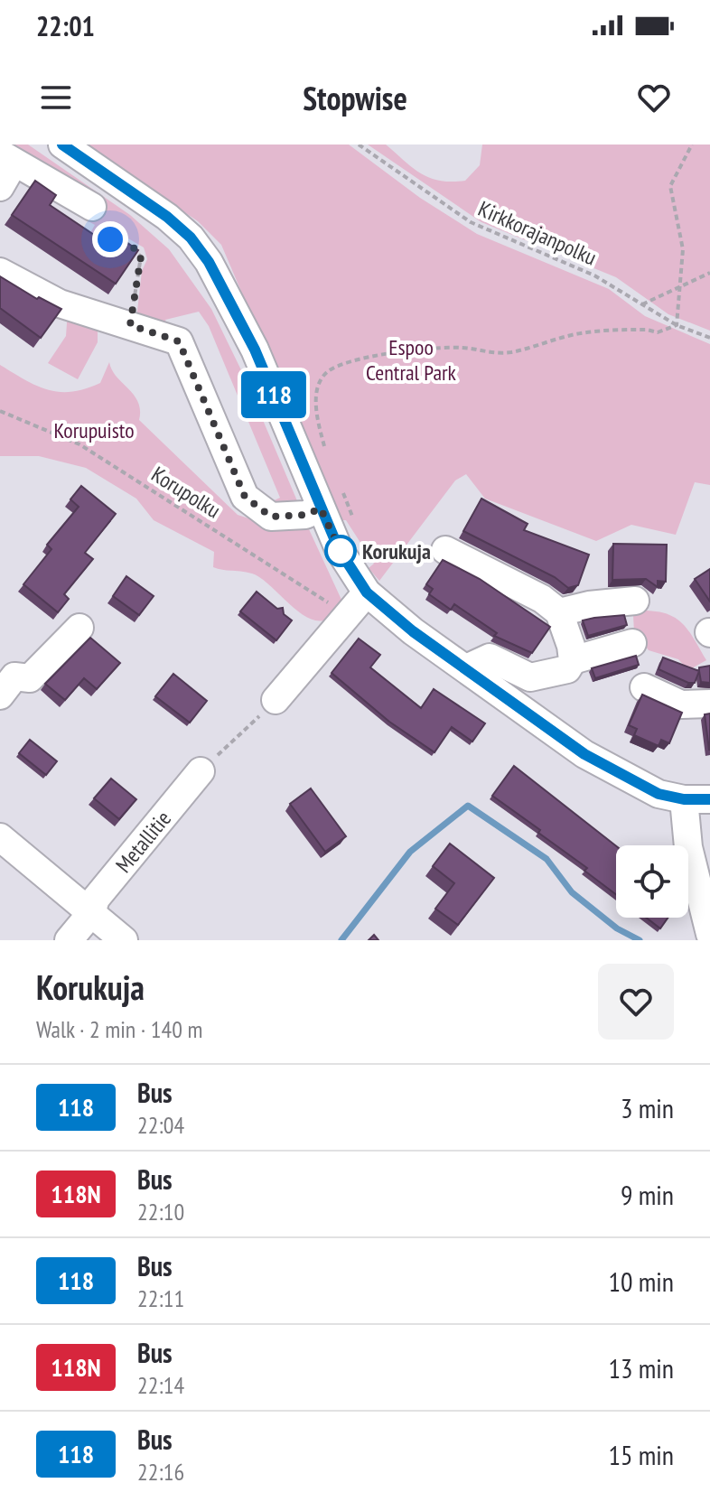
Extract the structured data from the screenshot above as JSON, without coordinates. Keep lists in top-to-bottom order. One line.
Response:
{"streets":{"street":["Metallitie"],"path":["Kirkkorajanpolku","Korupolku"]},"parks":["Espoo Central Park","Korupuisto"],"places":["Korukuja"],"lines":["bus line 118"],"page":{"status":"22:01","header":"Stopwise","on_map":"118","heading":["Korukuja","Walk · 2 min · 140 m"],"list":[{"mark":"118","name":"Bus","note":"22:04","value":"3 min"},{"mark":"118N","name":"Bus","note":"22:10","value":"9 min"},{"mark":"118","name":"Bus","note":"22:11","value":"10 min"},{"mark":"118N","name":"Bus","note":"22:14","value":"13 min"},{"mark":"118","name":"Bus","note":"22:16","value":"15 min"}]}}
